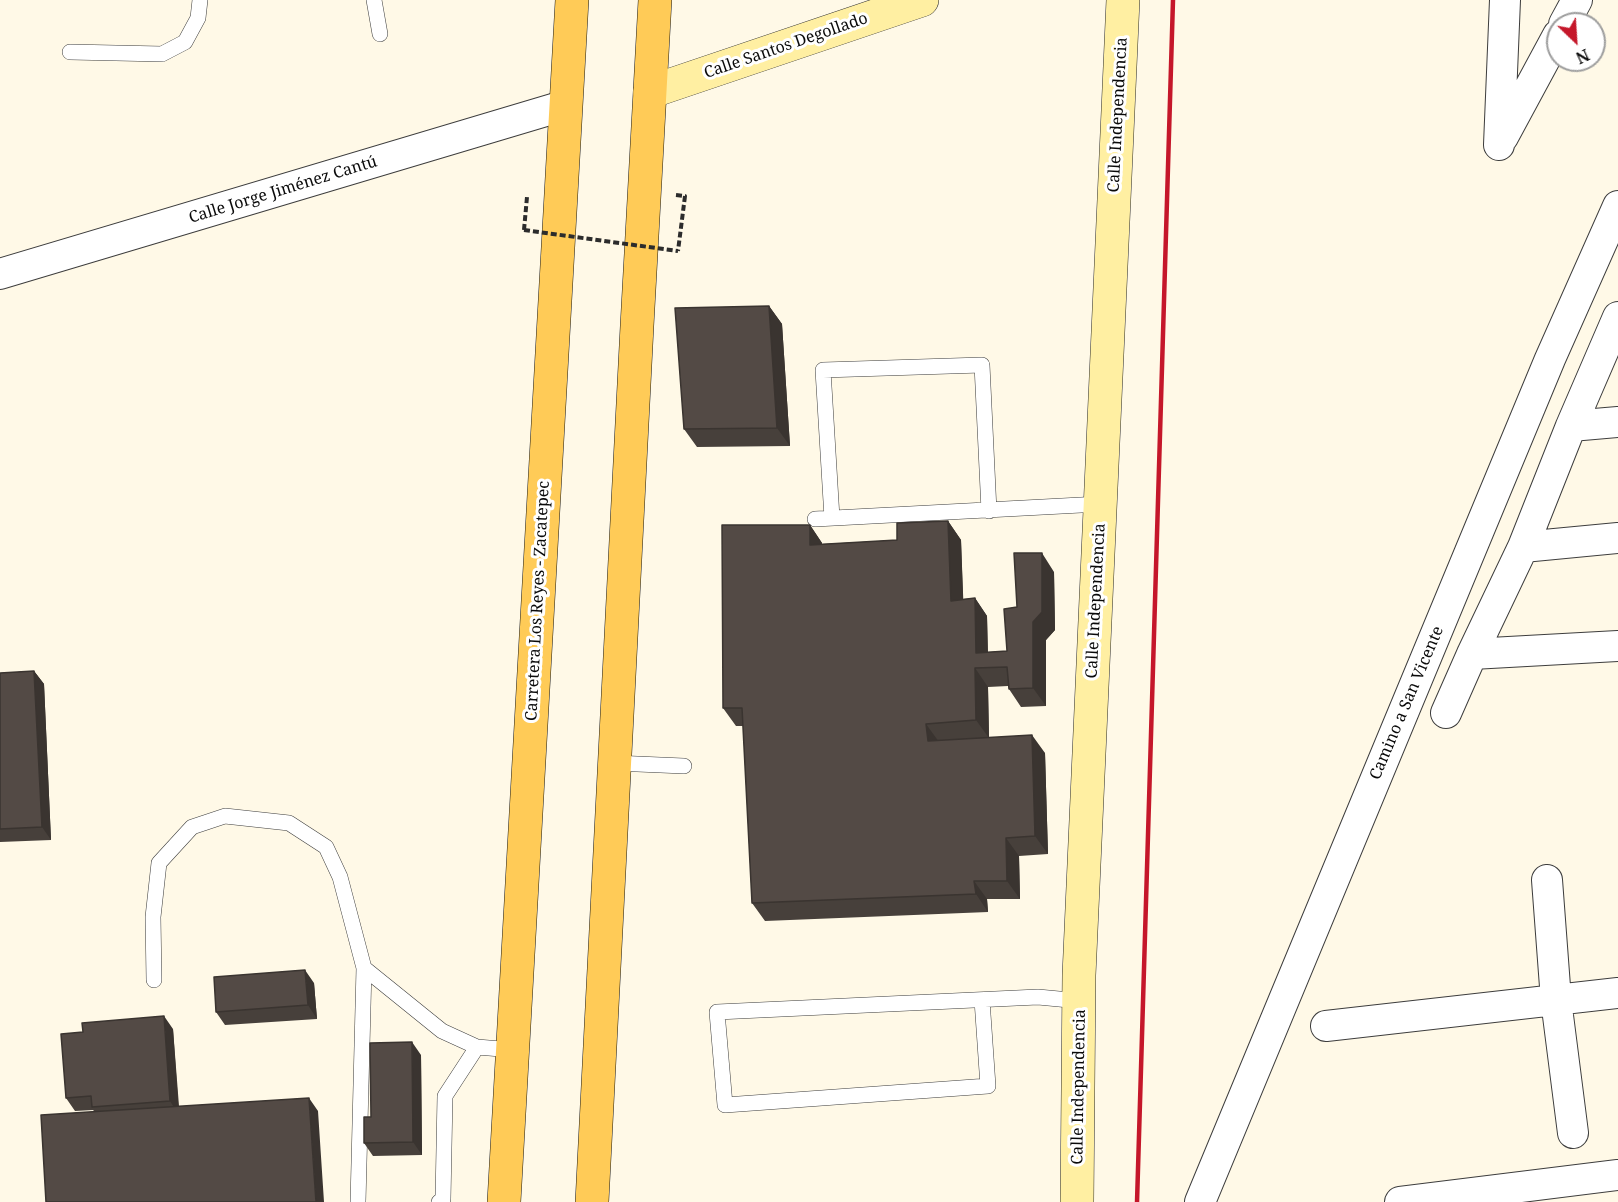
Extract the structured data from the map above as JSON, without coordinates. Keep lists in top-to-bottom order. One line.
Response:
{"streets":{"main road":["Calle Santos Degollado","Calle Independencia","Carretera Los Reyes - Zacatepec"],"street":["Calle Jorge Jiménez Cantú","Camino a San Vicente"]},"crossings":[["Calle Jorge Jiménez Cantú","Carretera Los Reyes - Zacatepec"]],"north":"bottom right"}
